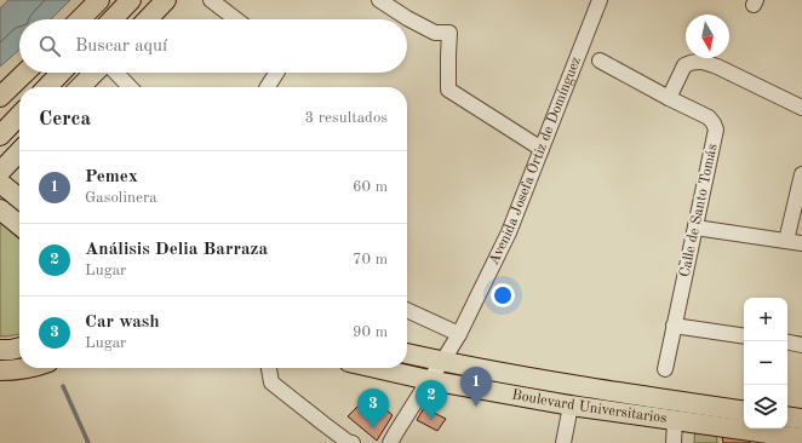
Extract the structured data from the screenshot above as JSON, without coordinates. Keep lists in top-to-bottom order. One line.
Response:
{"streets":{"main road":["Boulevard Universitarios"],"street":["Avenida Josefa Ortiz de Domínguez","Calle de Santo Tomás"]},"crossings":[["Avenida Josefa Ortiz de Domínguez","Boulevard Universitarios"]],"north":"bottom","page":{"search":"Buscar aquí","heading":["Cerca","3 resultados"],"list":[{"mark":"1","name":"Pemex","note":"Gasolinera","value":"60 m"},{"mark":"2","name":"Análisis Delia Barraza","note":"Lugar","value":"70 m"},{"mark":"3","name":"Car wash","note":"Lugar","value":"90 m"}],"map_buttons":["+","−"],"pins":["1","2","3"]}}
